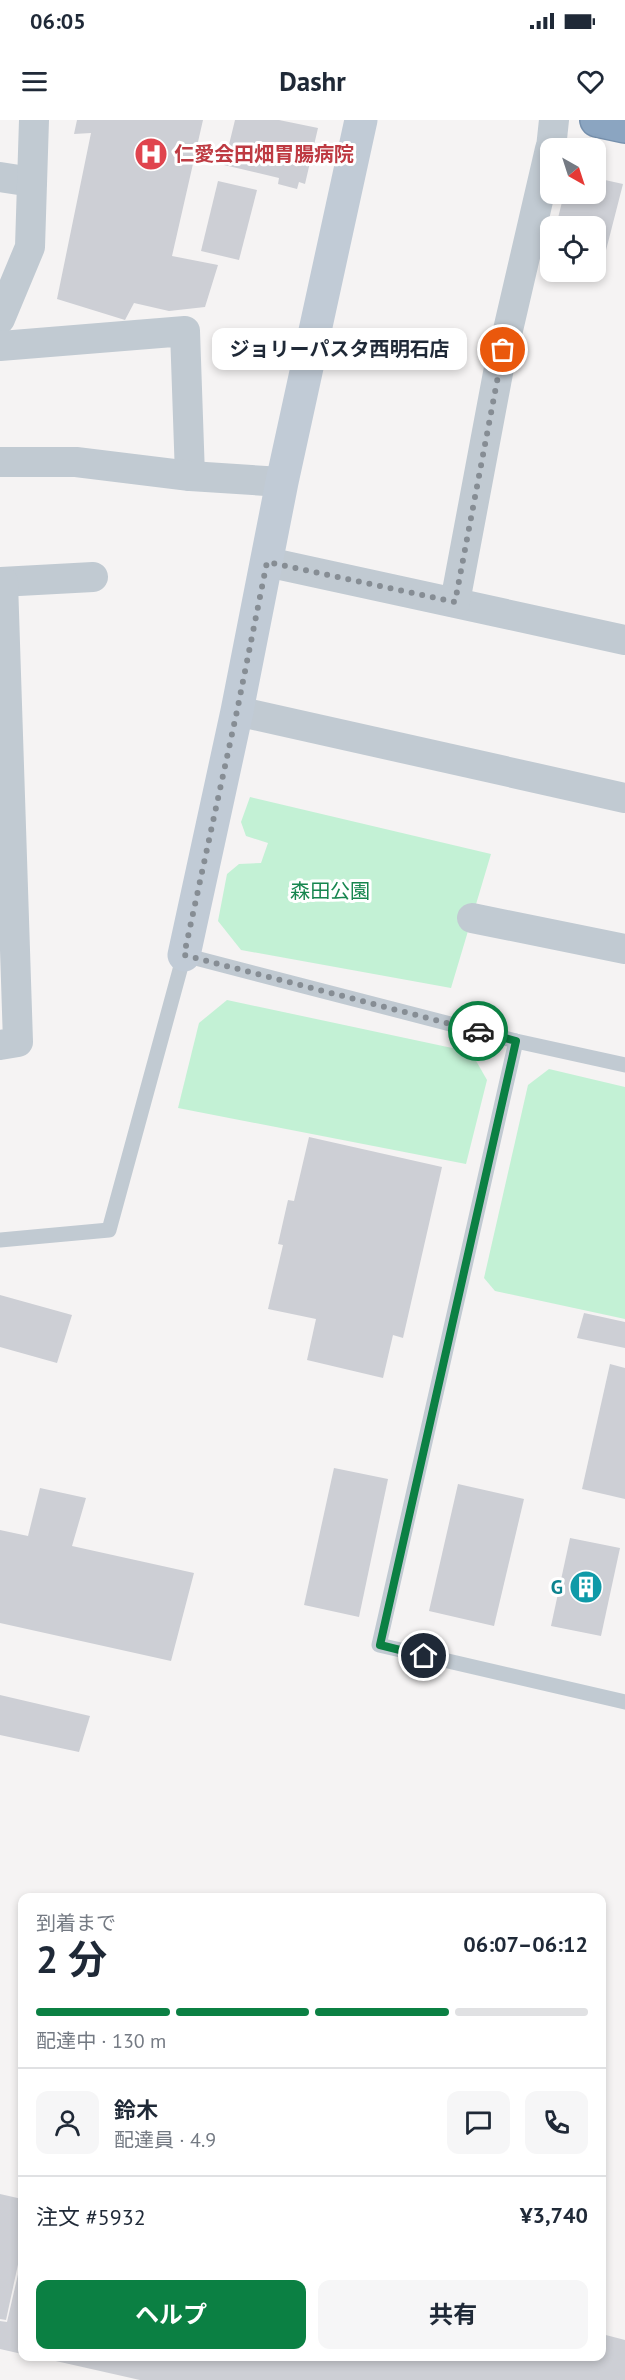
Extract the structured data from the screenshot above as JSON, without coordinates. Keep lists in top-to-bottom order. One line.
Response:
{"parks":["森田公園"],"places":{"hospital":["仁愛会田畑胃腸病院"],"other":["ジョリーパスタ西明石店"],"building":["G"]},"north":"bottom right","page":{"status":"06:05","header":"Dashr","bubble":"ジョリーパスタ西明石店","heading":["2 分","到着まで","06:07–06:12"],"panel":["鈴木","配達員 · 4.9","注文 #5932","¥3,740"],"bar":"配達中 · 130 m","buttons":["ヘルプ","共有"]}}
